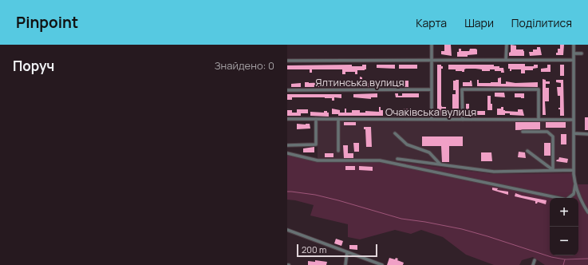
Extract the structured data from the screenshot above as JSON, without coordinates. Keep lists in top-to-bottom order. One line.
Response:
{"streets":{"street":["Ялтинська вулиця","Очаківська вулиця"]},"scale_bar":"200 m","page":{"header":"Pinpoint","nav":["Карта","Шари","Поділитися"],"heading":["Поруч","Знайдено: 0"],"map_buttons":["+","−"],"scale":"200 m"}}
